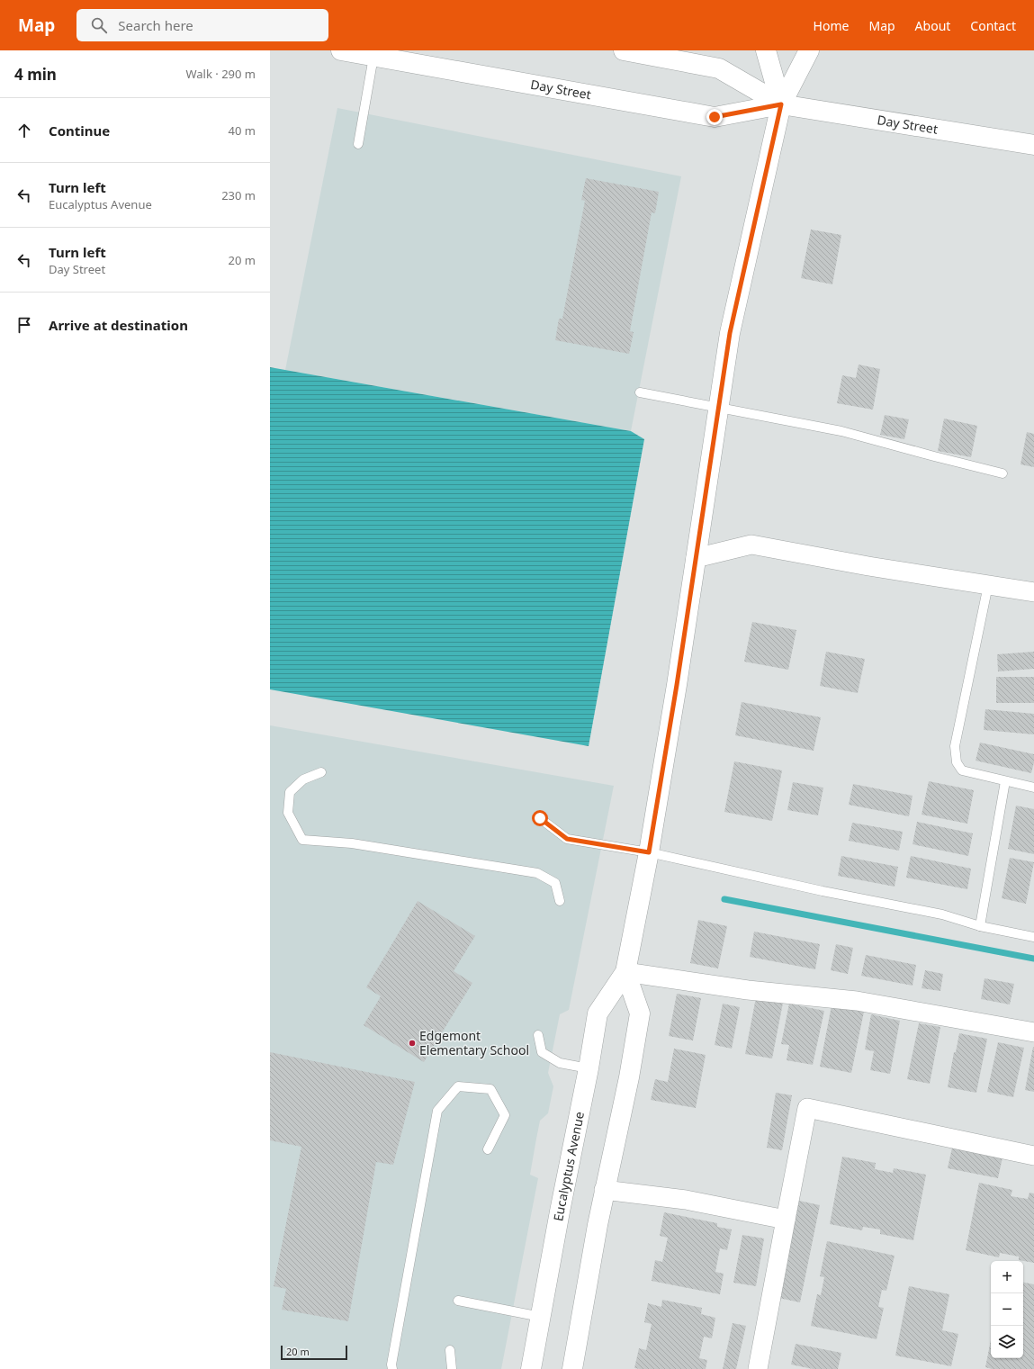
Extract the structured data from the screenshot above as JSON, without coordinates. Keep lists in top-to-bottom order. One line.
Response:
{"streets":{"main road":["Day Street","Eucalyptus Avenue"]},"crossings":[["Day Street","Eucalyptus Avenue"]],"places":["Edgemont Elementary School"],"scale_bar":"20 m","page":{"header":"Map","search":"Search here","nav":["Home","Map","About","Contact"],"heading":["4 min","Walk · 290 m"],"list":[["Continue","40 m"],["Turn left","Eucalyptus Avenue","230 m"],["Turn left","Day Street","20 m"],"Arrive at destination"],"map_buttons":["+","−"],"scale":"20 m"}}
